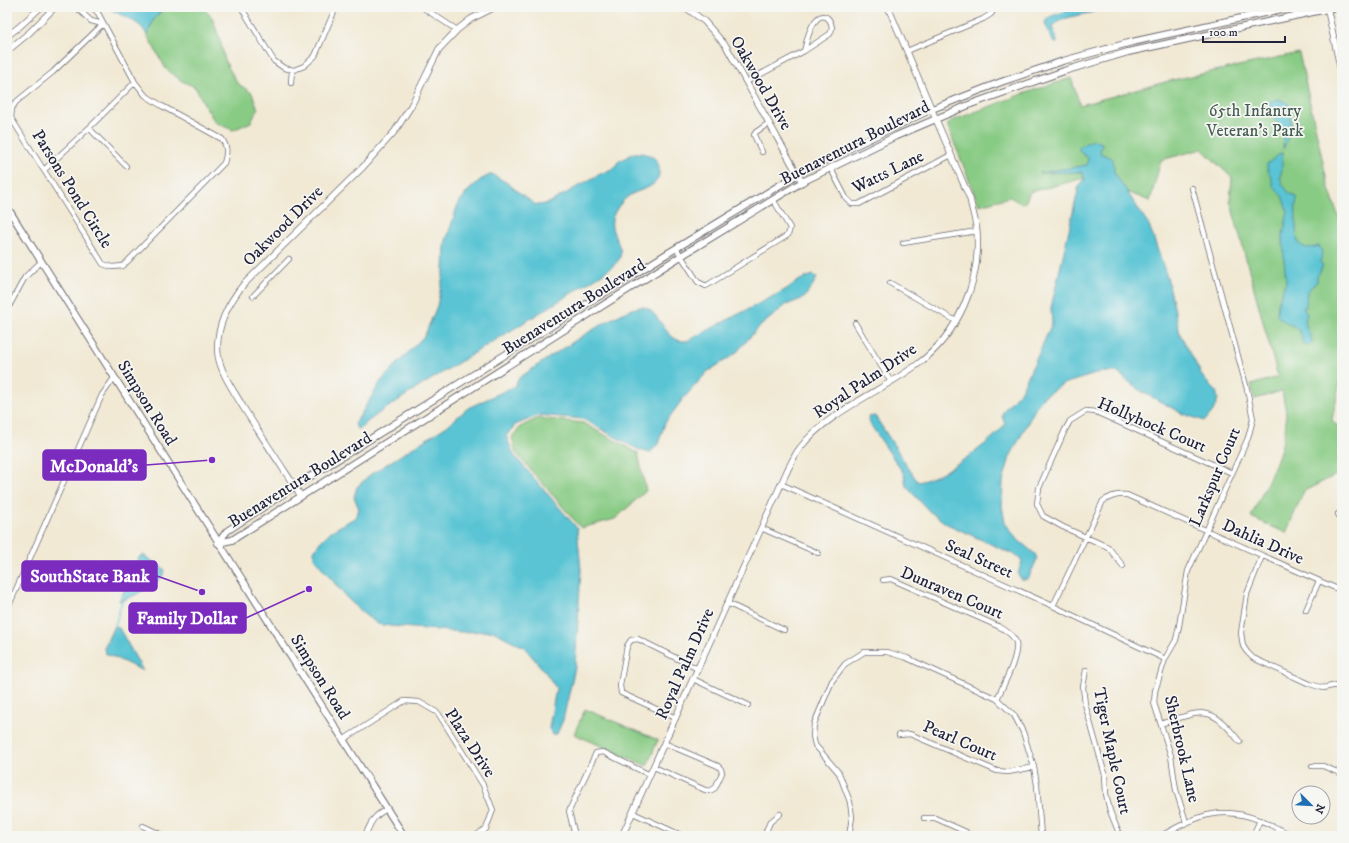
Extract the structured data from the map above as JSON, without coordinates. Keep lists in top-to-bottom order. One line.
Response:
{"streets":{"main road":["Buenaventura Boulevard","Simpson Road"],"street":["Oakwood Drive","Watts Lane","Parsons Pond Circle","Royal Palm Drive","Hollyhock Court","Larkspur Court","Dahlia Drive","Seal Street","Dunraven Court","Pearl Court","Plaza Drive","Sherbrook Lane","Tiger Maple Court"]},"crossings":[["Oakwood Drive","Buenaventura Boulevard"],["Buenaventura Boulevard","Watts Lane"],["Buenaventura Boulevard","Royal Palm Drive"],["Buenaventura Boulevard","Simpson Road"],["Watts Lane","Royal Palm Drive"],["Royal Palm Drive","Seal Street"],["Simpson Road","Plaza Drive"],["Hollyhock Court","Larkspur Court"],["Hollyhock Court","Dahlia Drive"],["Larkspur Court","Dahlia Drive"],["Larkspur Court","Seal Street"],["Larkspur Court","Sherbrook Lane"],["Dahlia Drive","Seal Street"],["Seal Street","Sherbrook Lane"]],"parks":["65th Infantry Veteran's Park"],"places":["McDonald's","Family Dollar","SouthState Bank"],"scale_bar":"100 m","north":"bottom right"}
